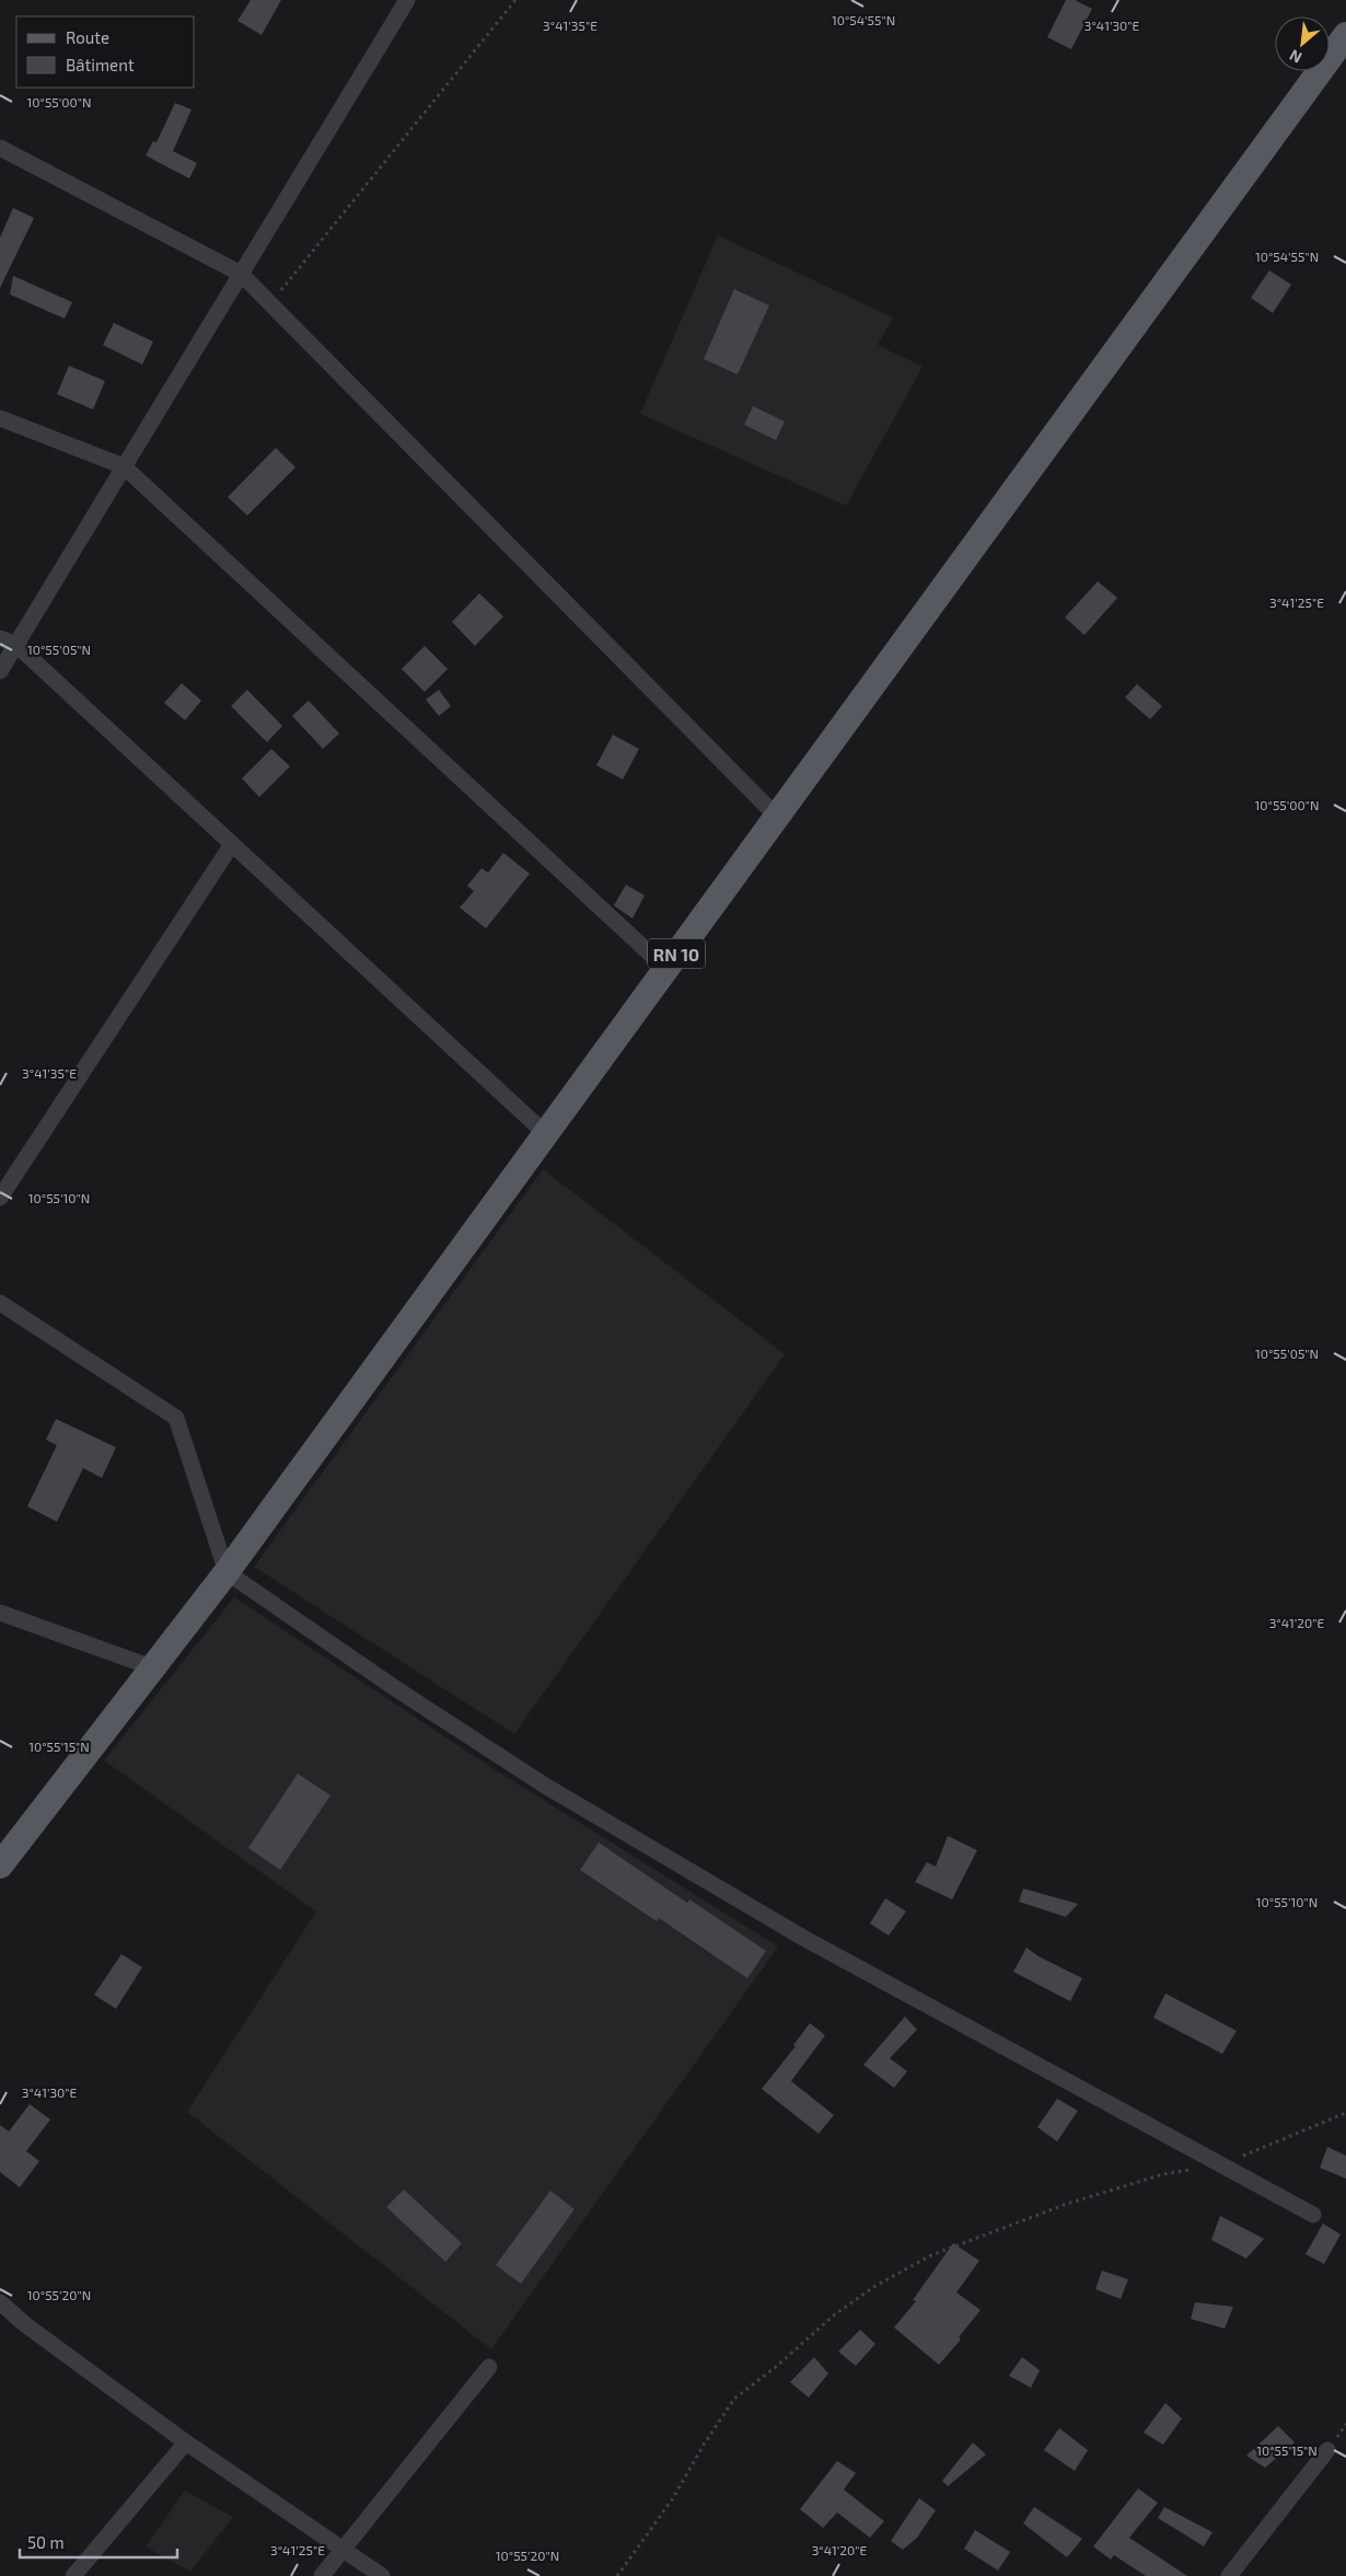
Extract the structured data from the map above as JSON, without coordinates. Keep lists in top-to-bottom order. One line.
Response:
{"streets":{"main road":["RN 10"]},"legend":["Route","Bâtiment"],"scale_bar":"50 m","north":"bottom left","coordinates":["10°54'55\"N","3°41'35\"E","3°41'30\"E","10°55'00\"N","3°41'25\"E","10°55'05\"N","10°55'10\"N","3°41'20\"E","10°55'15\"N","10°55'20\"N"]}
